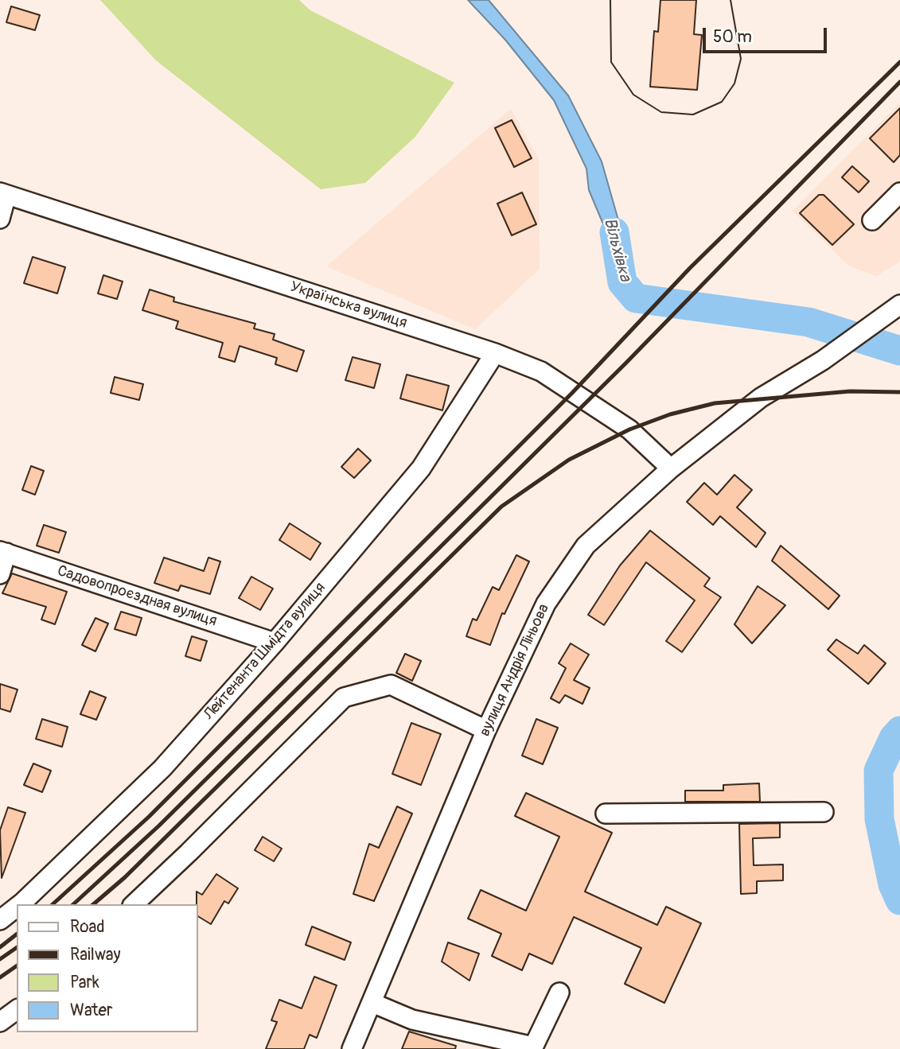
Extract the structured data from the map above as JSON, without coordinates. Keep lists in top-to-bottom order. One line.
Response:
{"streets":{"street":["Українська вулиця","Садовопроєздная вулиця","Лейтенанта Шмідта вулиця","вулиця Андрія Ліньова"]},"crossings":[["Українська вулиця","Лейтенанта Шмідта вулиця"],["Українська вулиця","вулиця Андрія Ліньова"],["Садовопроєздная вулиця","Лейтенанта Шмідта вулиця"]],"water":["Вільхівка"],"legend":["Road","Railway","Park","Water"],"scale_bar":"50 m"}
